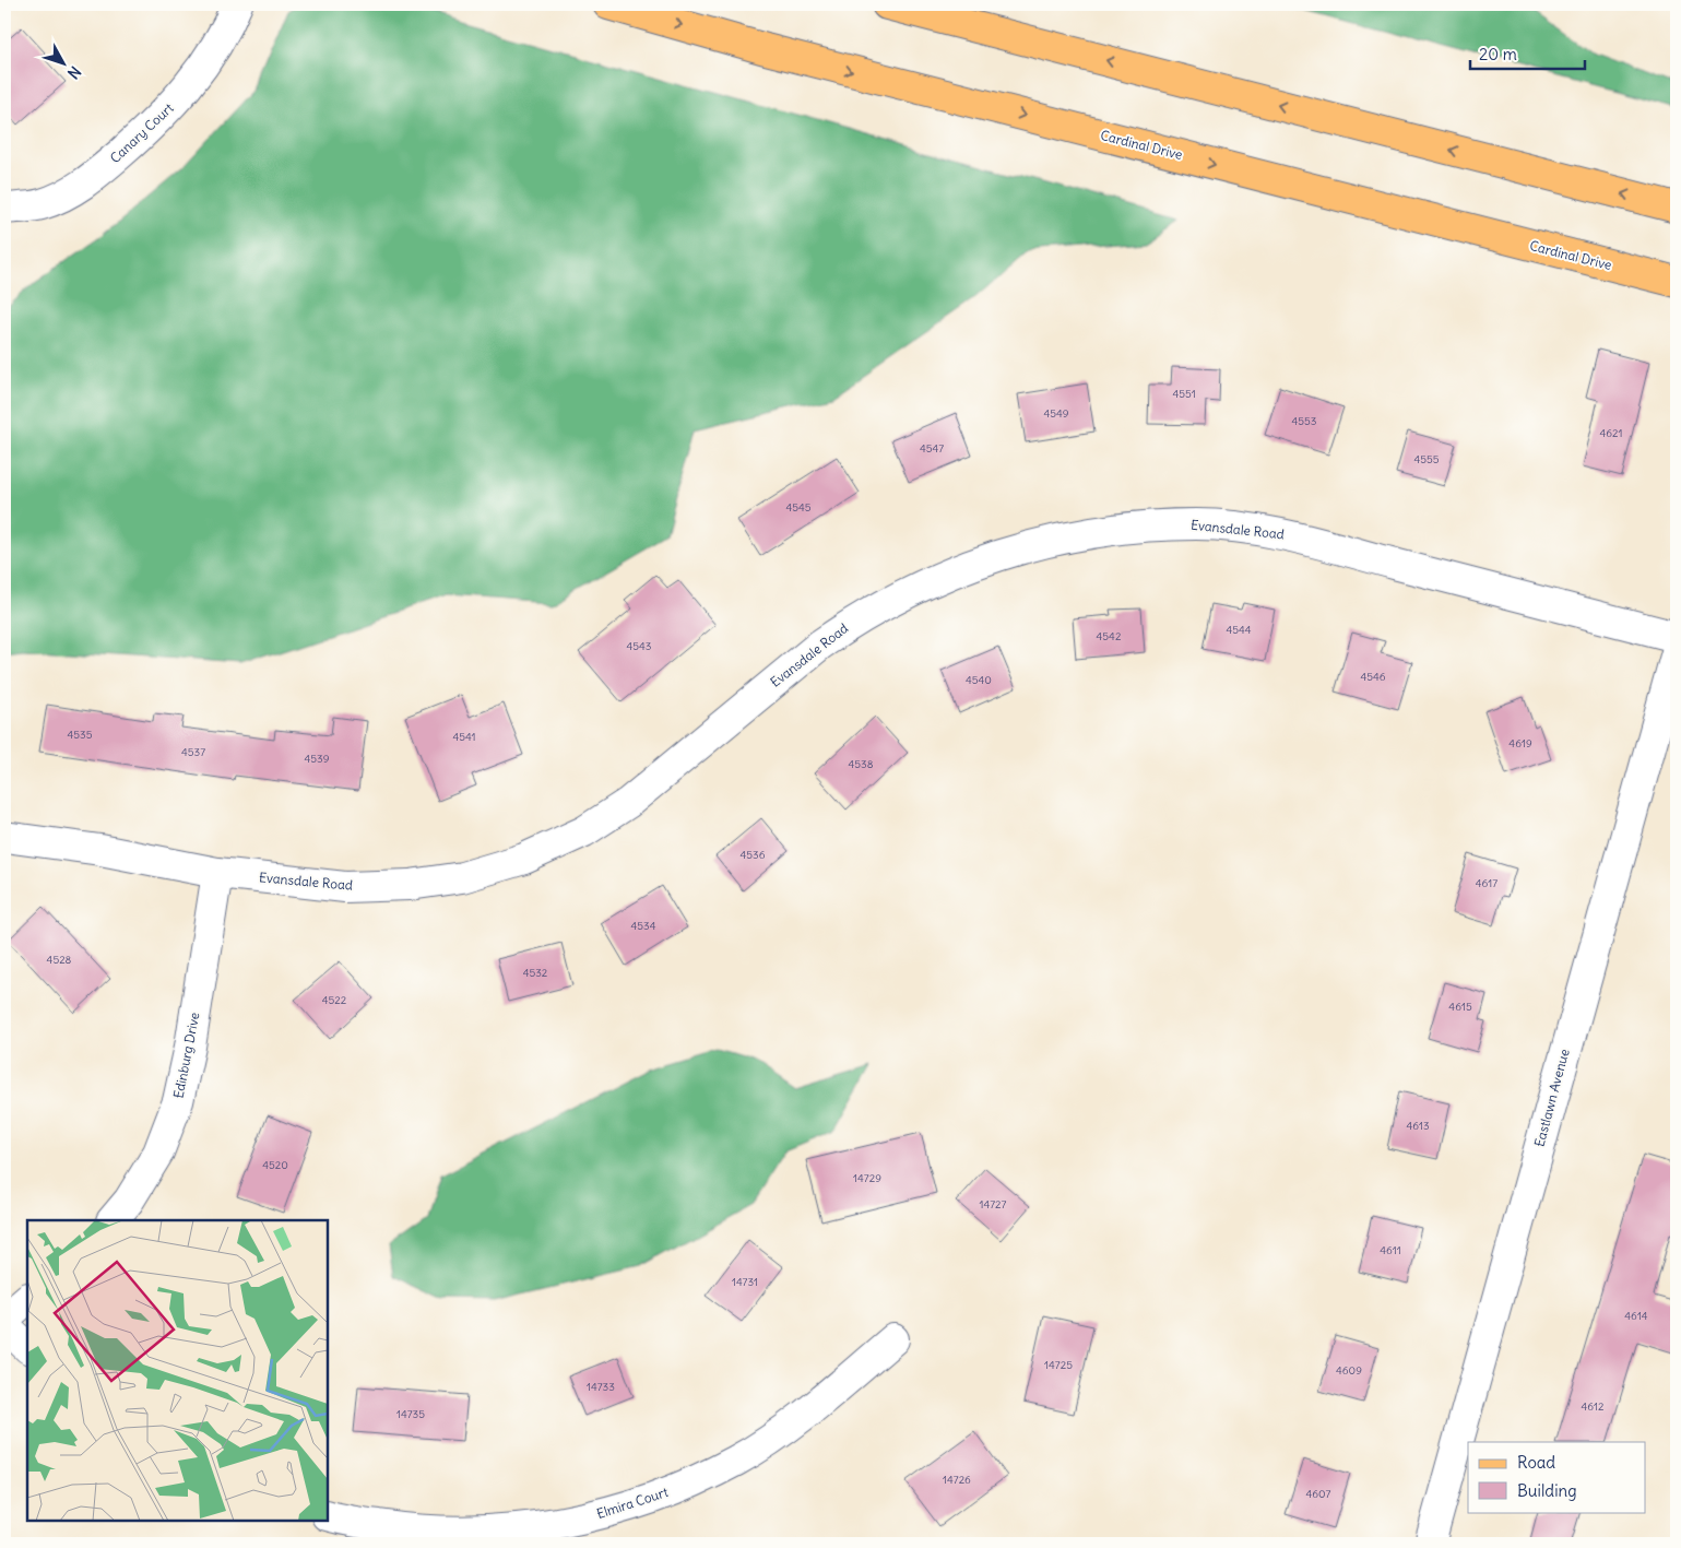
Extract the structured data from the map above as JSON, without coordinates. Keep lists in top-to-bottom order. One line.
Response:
{"streets":{"main road":["Cardinal Drive"],"street":["Canary Court","Evansdale Road","Edinburg Drive","Eastlawn Avenue","Elmira Court"]},"crossings":[["Evansdale Road","Edinburg Drive"]],"house_numbers":["4551","4549","4553","4621","4547","4555","4545","4544","4542","4543","4546","4540","4535","4541","4619","4537","4539","4538","4536","4617","4534","4528","4532","4522","4615","4613","4520","14729","14727","4611","14731","4614","14725","4609","14733","4612","14735","14726","4607"],"legend":["Road","Building"],"scale_bar":"20 m","north":"bottom right"}
